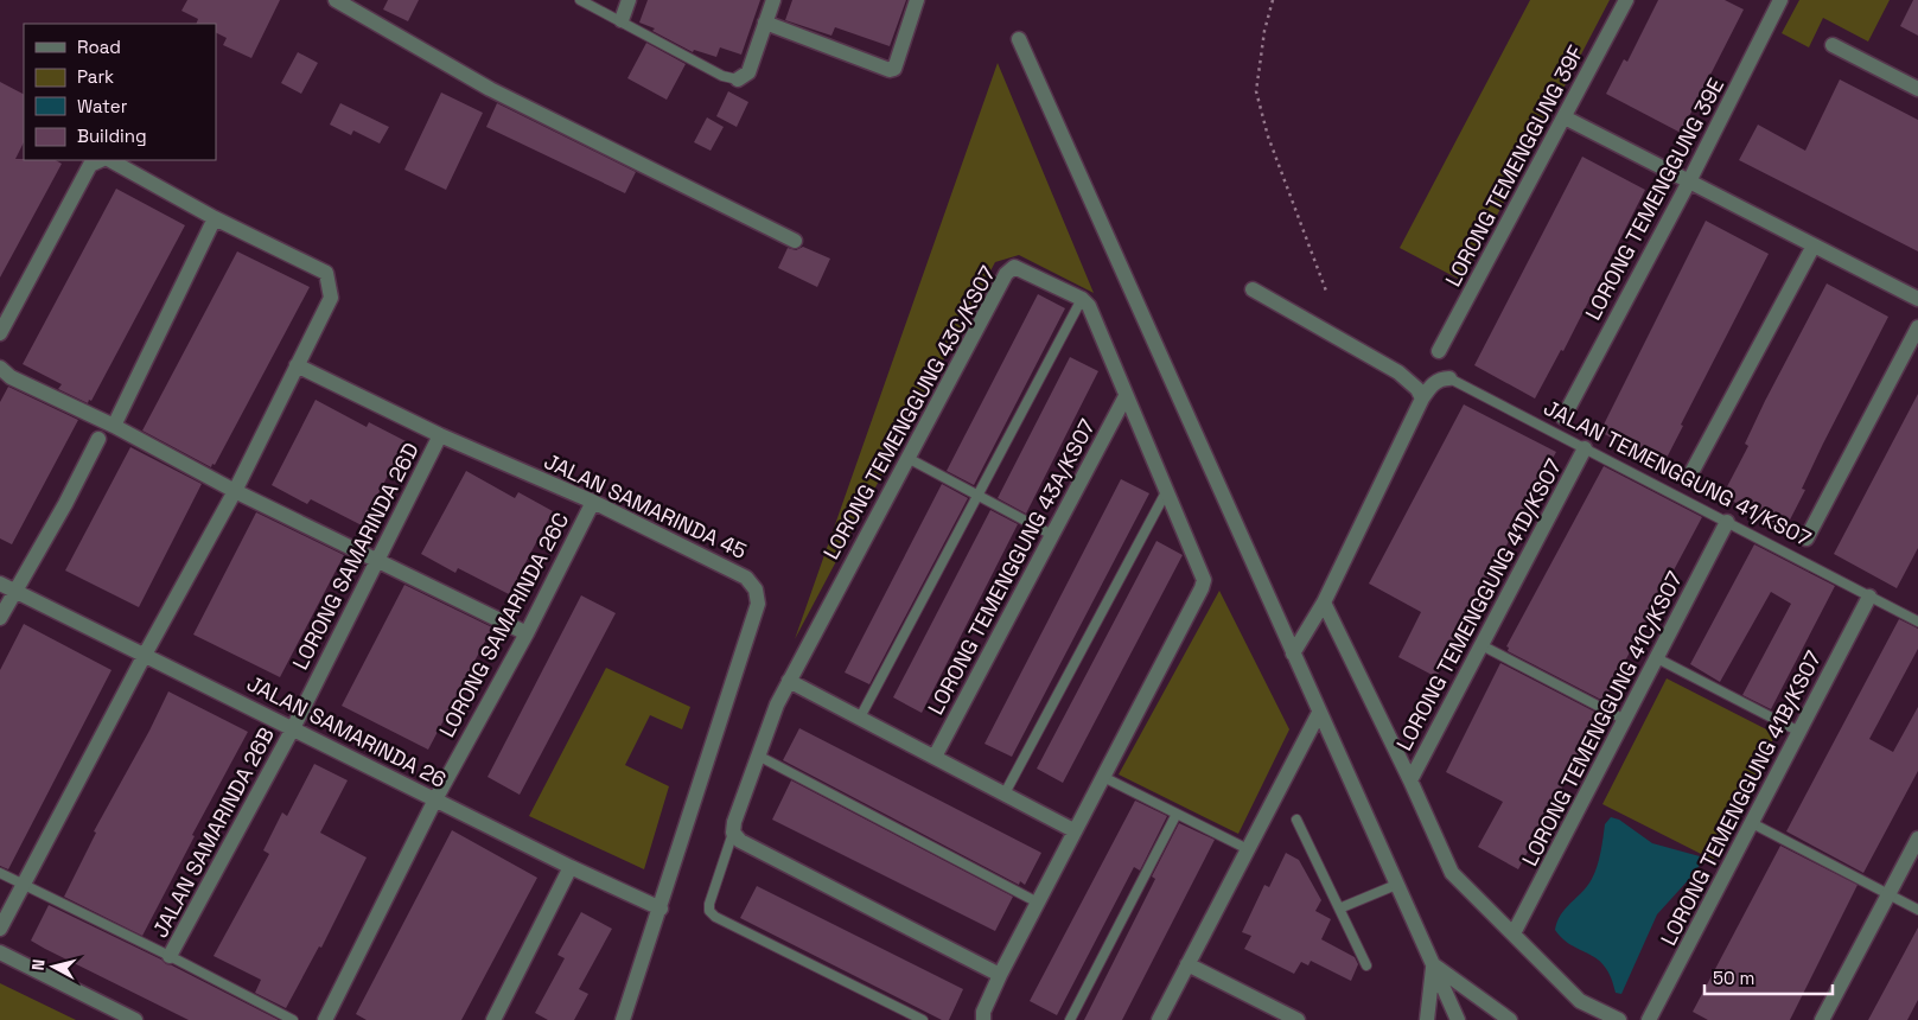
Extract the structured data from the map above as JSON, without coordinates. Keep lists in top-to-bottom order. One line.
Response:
{"streets":{"street":["LORONG TEMENGGUNG 39F","LORONG TEMENGGUNG 39E","LORONG TEMENGGUNG 43C/KS07","JALAN TEMENGGUNG 41/KS07","JALAN SAMARINDA 45","LORONG SAMARINDA 26D","LORONG TEMENGGUNG 43A/KS07","LORONG TEMENGGUNG 41D/KS07","LORONG SAMARINDA 26C","LORONG TEMENGGUNG 41C/KS07","JALAN SAMARINDA 26","LORONG TEMENGGUNG 41B/KS07","JALAN SAMARINDA 26B"]},"crossings":[["JALAN TEMENGGUNG 41/KS07","LORONG TEMENGGUNG 41D/KS07"],["JALAN TEMENGGUNG 41/KS07","LORONG TEMENGGUNG 41C/KS07"],["JALAN TEMENGGUNG 41/KS07","LORONG TEMENGGUNG 41B/KS07"],["JALAN SAMARINDA 45","LORONG SAMARINDA 26D"],["JALAN SAMARINDA 45","LORONG SAMARINDA 26C"],["JALAN SAMARINDA 45","JALAN SAMARINDA 26"],["LORONG SAMARINDA 26D","JALAN SAMARINDA 26"],["LORONG SAMARINDA 26D","JALAN SAMARINDA 26B"],["LORONG SAMARINDA 26C","JALAN SAMARINDA 26"],["JALAN SAMARINDA 26","JALAN SAMARINDA 26B"]],"legend":["Road","Park","Water","Building"],"scale_bar":"50 m","north":"left"}
